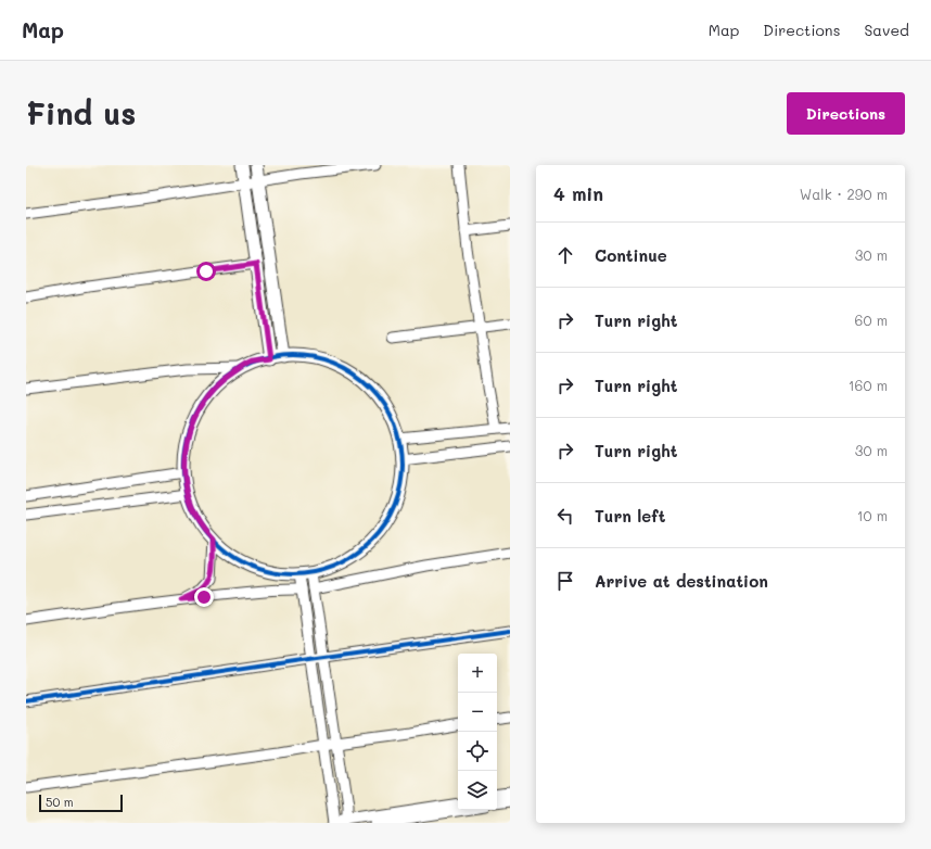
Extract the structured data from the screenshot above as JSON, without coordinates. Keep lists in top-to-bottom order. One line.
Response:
{"scale_bar":"50 m","page":{"header":"Map","nav":["Map","Directions","Saved"],"buttons":"Directions","title":"Find us","heading":["4 min","Walk · 290 m"],"list":[["Continue","30 m"],["Turn right","60 m"],["Turn right","160 m"],["Turn right","30 m"],["Turn left","10 m"],"Arrive at destination"],"map_buttons":["+","−"],"scale":"50 m"}}
